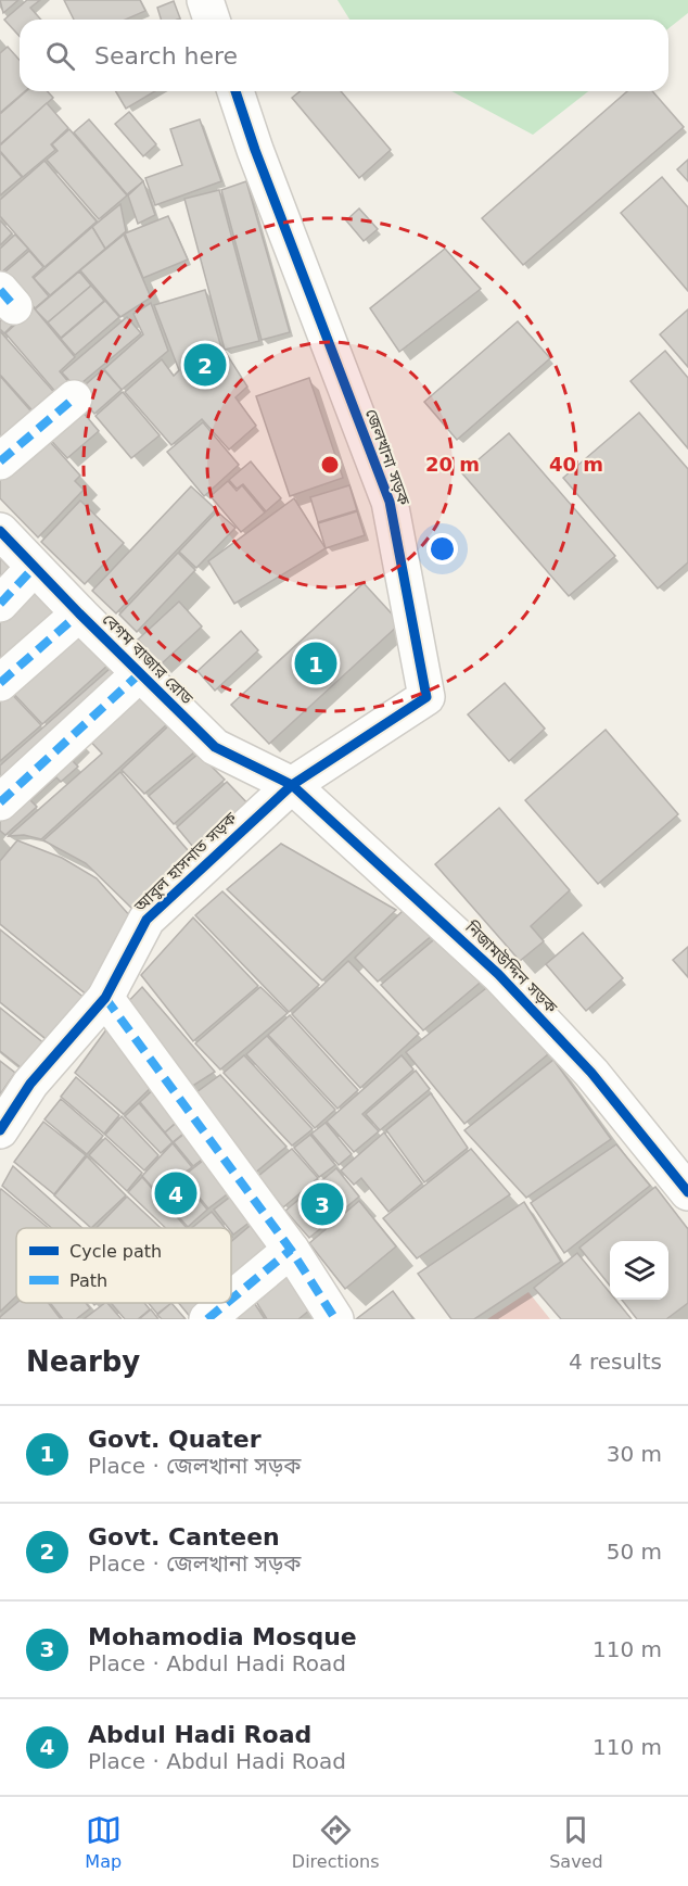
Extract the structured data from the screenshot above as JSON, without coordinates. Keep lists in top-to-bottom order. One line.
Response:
{"streets":{"street":["জেলখানা সড়ক","বেগম বাজার রোড","আবুল হাসনাত সড়ক","নিজামউদ্দিন সড়ক"]},"crossings":[["জেলখানা সড়ক","বেগম বাজার রোড"],["জেলখানা সড়ক","আবুল হাসনাত সড়ক"],["জেলখানা সড়ক","নিজামউদ্দিন সড়ক"],["বেগম বাজার রোড","আবুল হাসনাত সড়ক"],["বেগম বাজার রোড","নিজামউদ্দিন সড়ক"],["আবুল হাসনাত সড়ক","নিজামউদ্দিন সড়ক"]],"legend":["Cycle path","Path"],"page":{"search":"Search here","pins":["2","1","4","3"],"heading":["Nearby","4 results"],"list":[{"mark":"1","name":"Govt. Quater","note":"Place · জেলখানা সড়ক","value":"30 m"},{"mark":"2","name":"Govt. Canteen","note":"Place · জেলখানা সড়ক","value":"50 m"},{"mark":"3","name":"Mohamodia Mosque","note":"Place · Abdul Hadi Road","value":"110 m"},{"mark":"4","name":"Abdul Hadi Road","note":"Place · Abdul Hadi Road","value":"110 m"}],"nav":["Map","Directions","Saved"]},"rings":["20 m","40 m"]}
